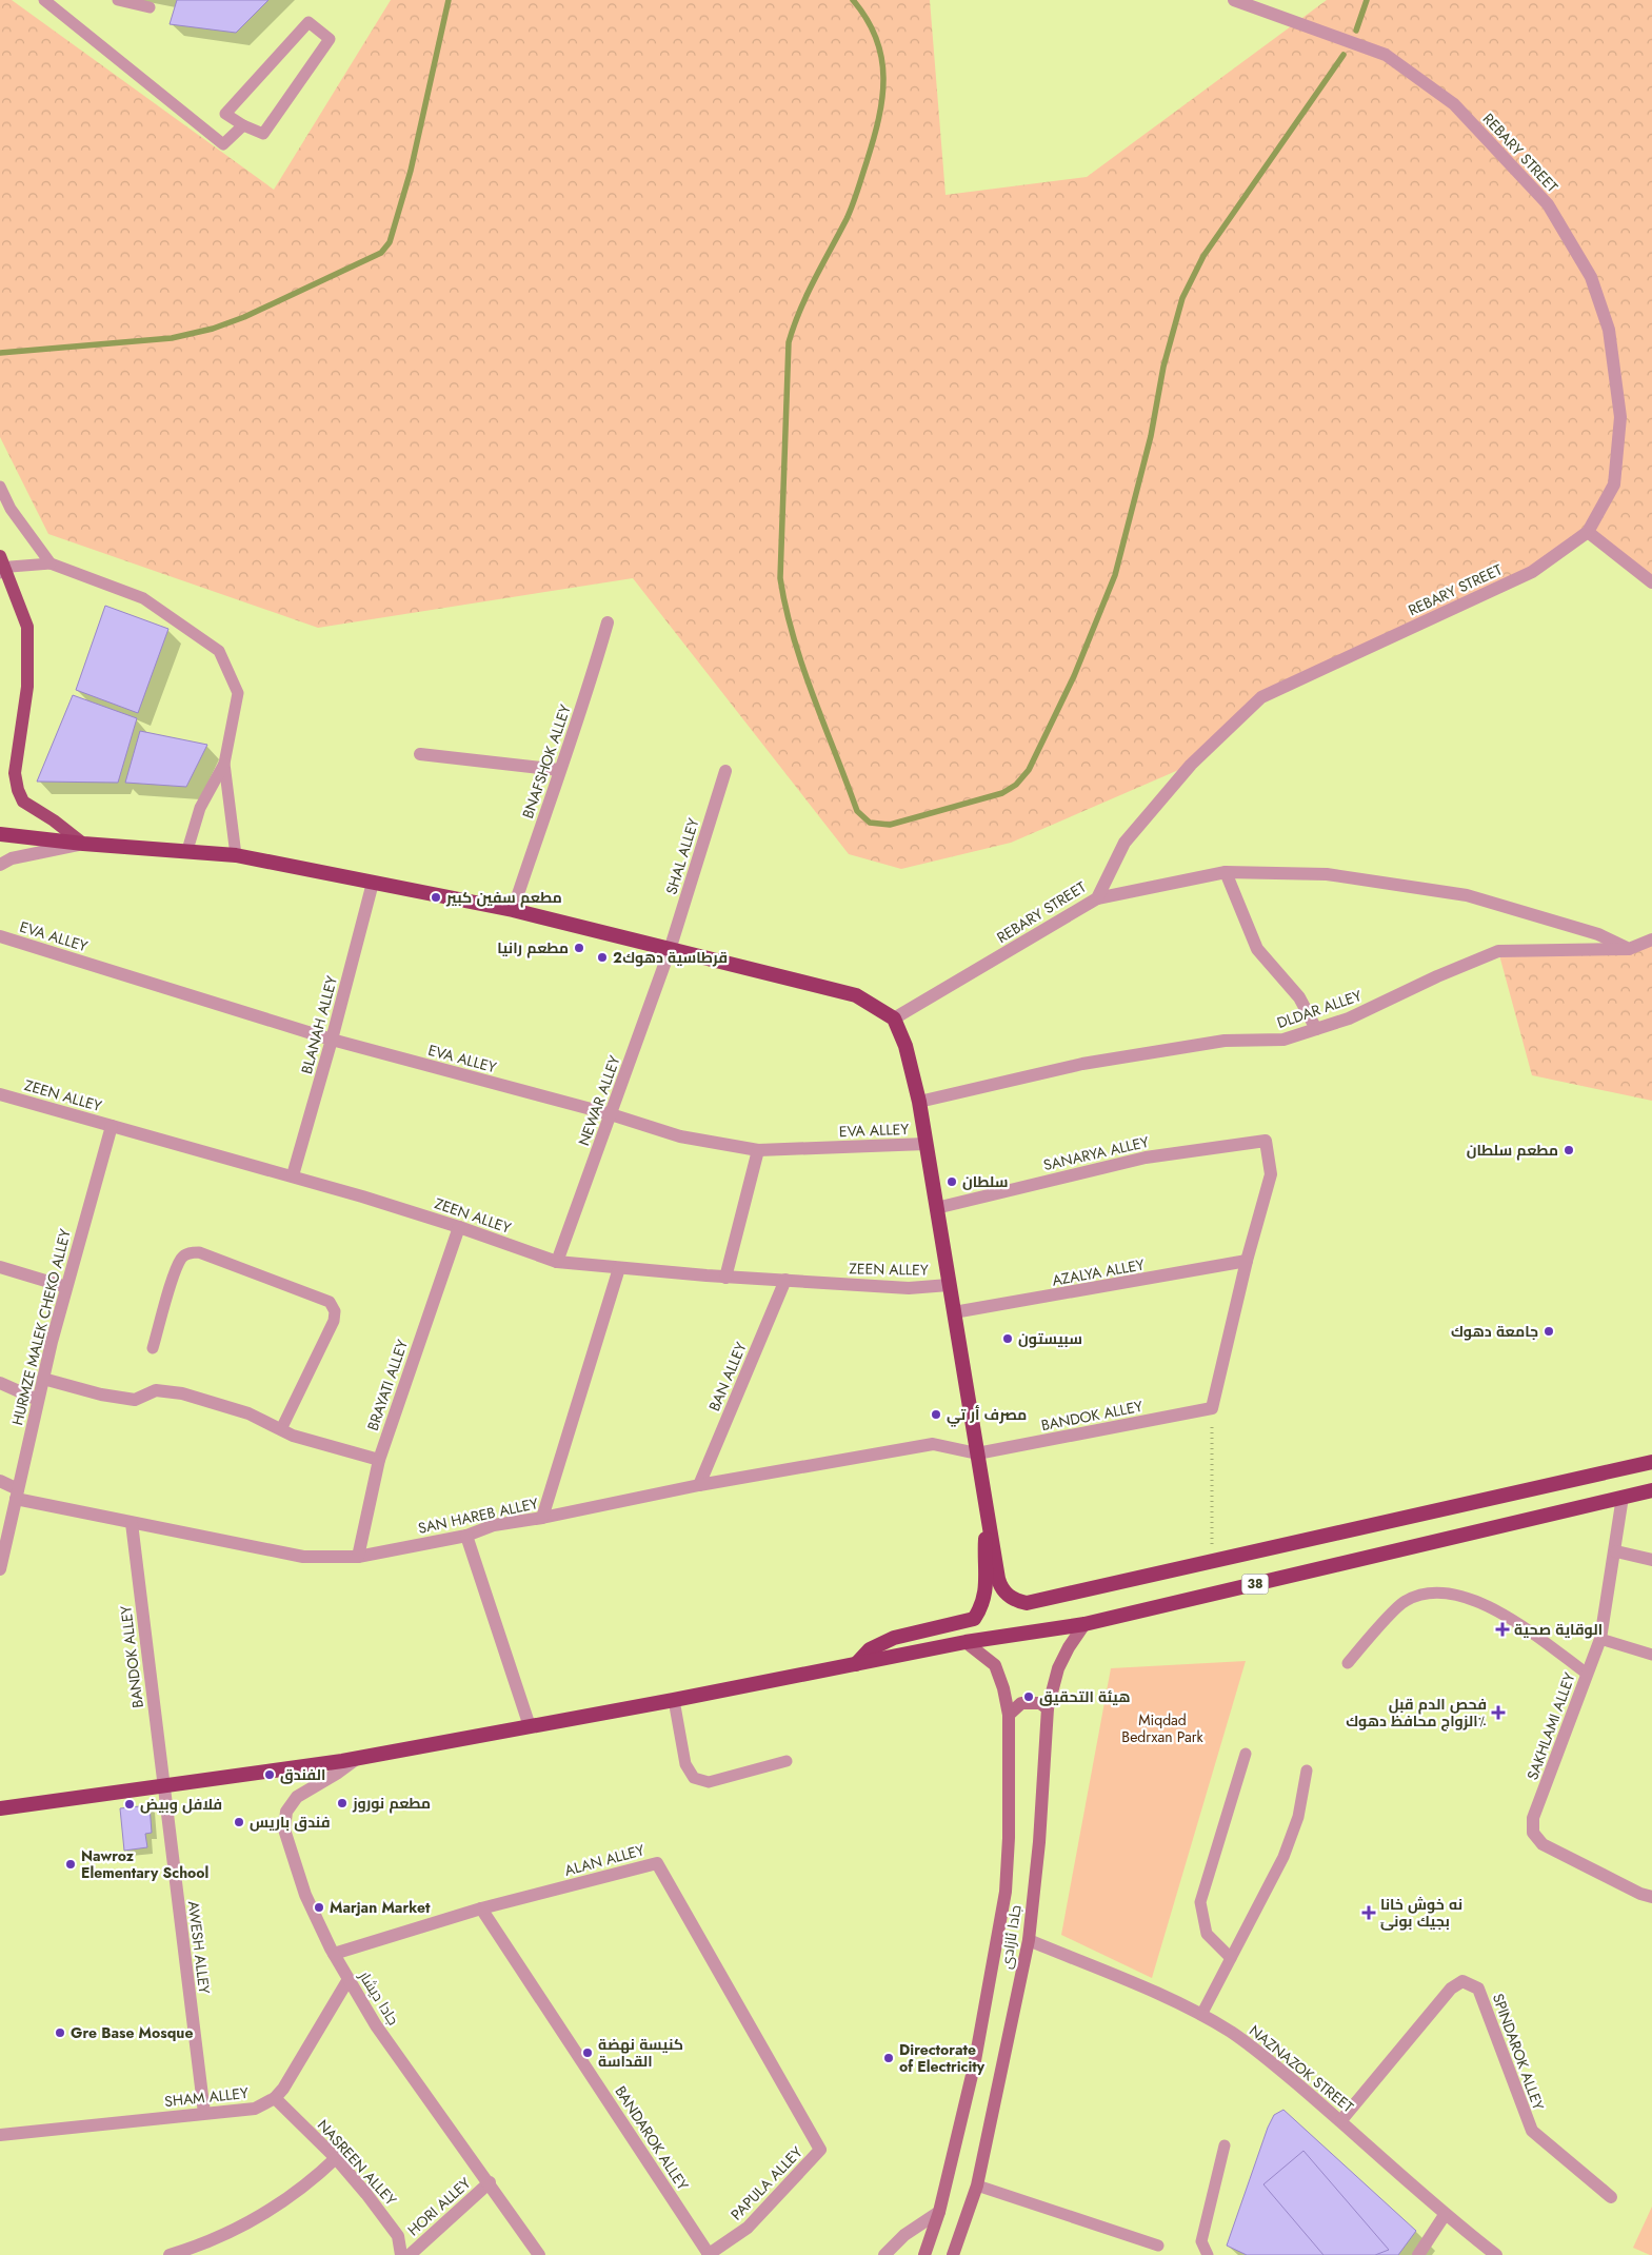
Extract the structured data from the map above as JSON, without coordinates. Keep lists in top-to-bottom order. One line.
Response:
{"streets":{"highway":["38"],"main road":["جادا ئازادی"],"street":["REBARY STREET","BNAFSHOK ALLEY","SHAL ALLEY","EVA ALLEY","DLDAR ALLEY","BLANAH ALLEY","ZEEN ALLEY","NEWAR ALLEY","SANARYA ALLEY","AZALYA ALLEY","HURMZE MALEK CHEKO ALLEY","BAN ALLEY","BRAYATI ALLEY","BANDOK ALLEY","SAN HAREB ALLEY","SAKHLAMI ALLEY","ALAN ALLEY","AWESH ALLEY","جادا دیشار","SPINDAROK ALLEY","NAZNAZOK STREET","SHAM ALLEY","BANDAROK ALLEY","NASREEN ALLEY","PAPULA ALLEY","HORI ALLEY"]},"crossings":[["SHAL ALLEY","NEWAR ALLEY"],["EVA ALLEY","BLANAH ALLEY"],["EVA ALLEY","NEWAR ALLEY"],["BLANAH ALLEY","ZEEN ALLEY"],["ZEEN ALLEY","NEWAR ALLEY"],["ZEEN ALLEY","HURMZE MALEK CHEKO ALLEY"],["ZEEN ALLEY","BAN ALLEY"],["ZEEN ALLEY","BRAYATI ALLEY"],["SANARYA ALLEY","AZALYA ALLEY"],["HURMZE MALEK CHEKO ALLEY","SAN HAREB ALLEY"],["BAN ALLEY","SAN HAREB ALLEY"],["BRAYATI ALLEY","SAN HAREB ALLEY"],["BANDOK ALLEY","SAN HAREB ALLEY"],["BANDOK ALLEY","AWESH ALLEY"],["38","SAKHLAMI ALLEY"],["38","جادا ئازادی"],["ALAN ALLEY","جادا دیشار"],["ALAN ALLEY","BANDAROK ALLEY"],["ALAN ALLEY","PAPULA ALLEY"],["جادا ئازادی","NAZNAZOK STREET"],["AWESH ALLEY","SHAM ALLEY"],["جادا دیشار","SHAM ALLEY"],["جادا دیشار","HORI ALLEY"],["SPINDAROK ALLEY","NAZNAZOK STREET"],["SHAM ALLEY","NASREEN ALLEY"],["BANDAROK ALLEY","PAPULA ALLEY"]],"parks":["Miqdad Bedrxan Park"],"places":{"other":["مطعم سفين كبير","مطعم رانيا","قرطاسية دهوك2","مطعم سلطان","سلطان","جامعة دهوك","سبيستون","مصرف أر تي","هيئة التحقيق","الفندق","مطعم نوروز","فلافل وبيض","فندق باريس","Nawroz Elementary School","Marjan Market","Gre Base Mosque","كنيسة نهضة القداسة","Directorate of Electricity"],"health":["الوقایة صحیة","فحص الدم قبل الزواج محافظ دهوك٪","نه خوش خانا بجيك بونىَ"]}}
